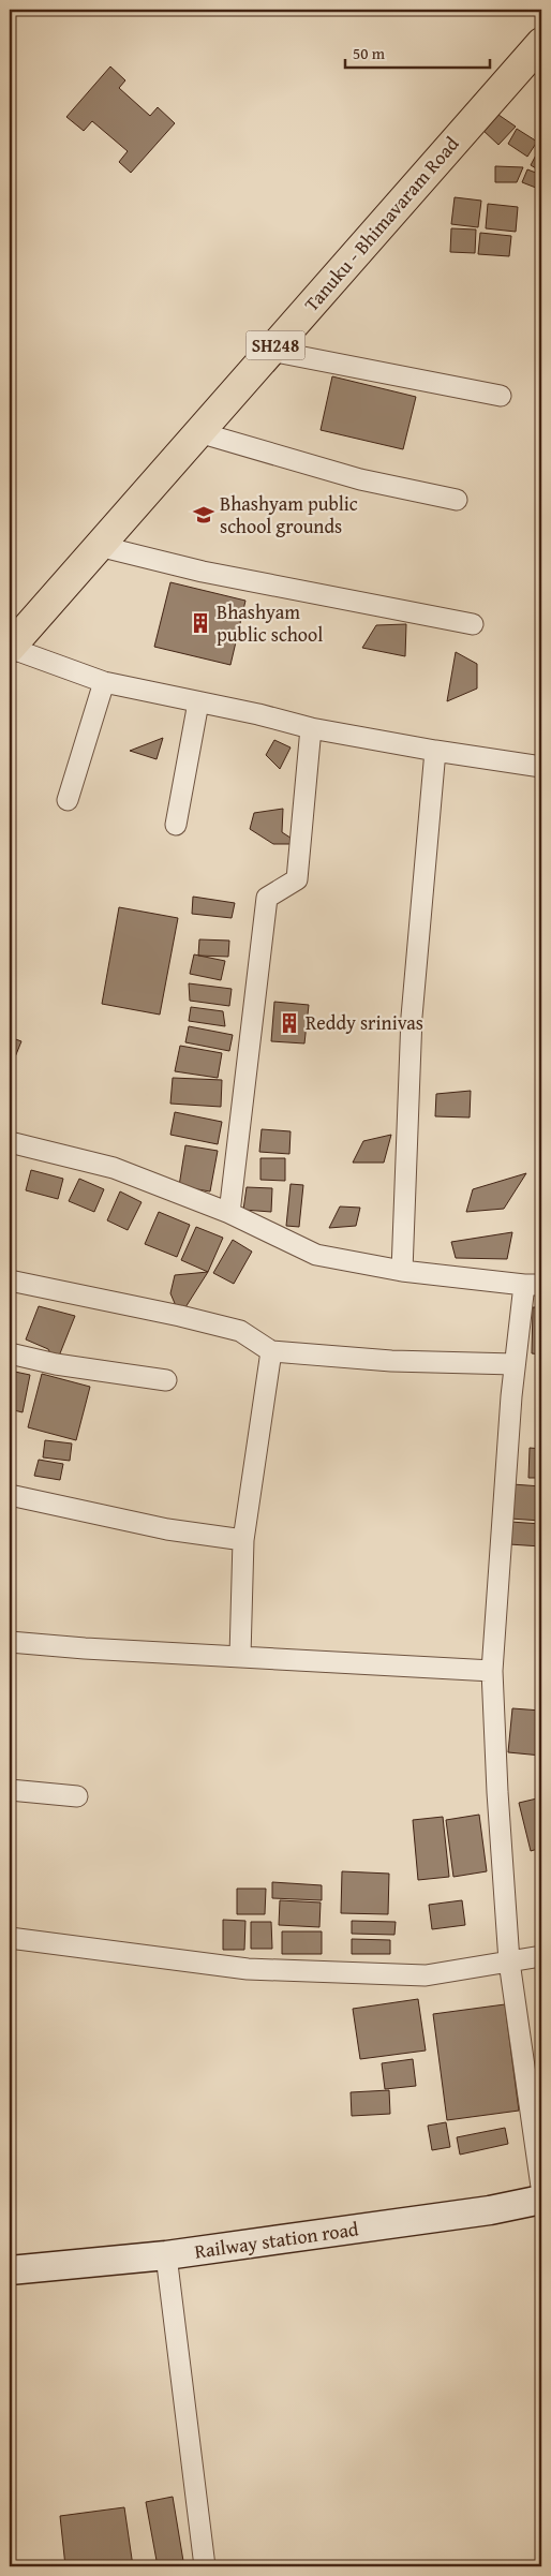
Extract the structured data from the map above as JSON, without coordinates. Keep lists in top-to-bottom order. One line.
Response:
{"streets":{"main road":["Tanuku - Bhimavaram Road","SH248"],"street":["Railway station road"]},"places":{"school or university":["Bhashyam public school grounds"],"building":["Bhashyam public school","Reddy srinivas"]},"scale_bar":"50 m"}
